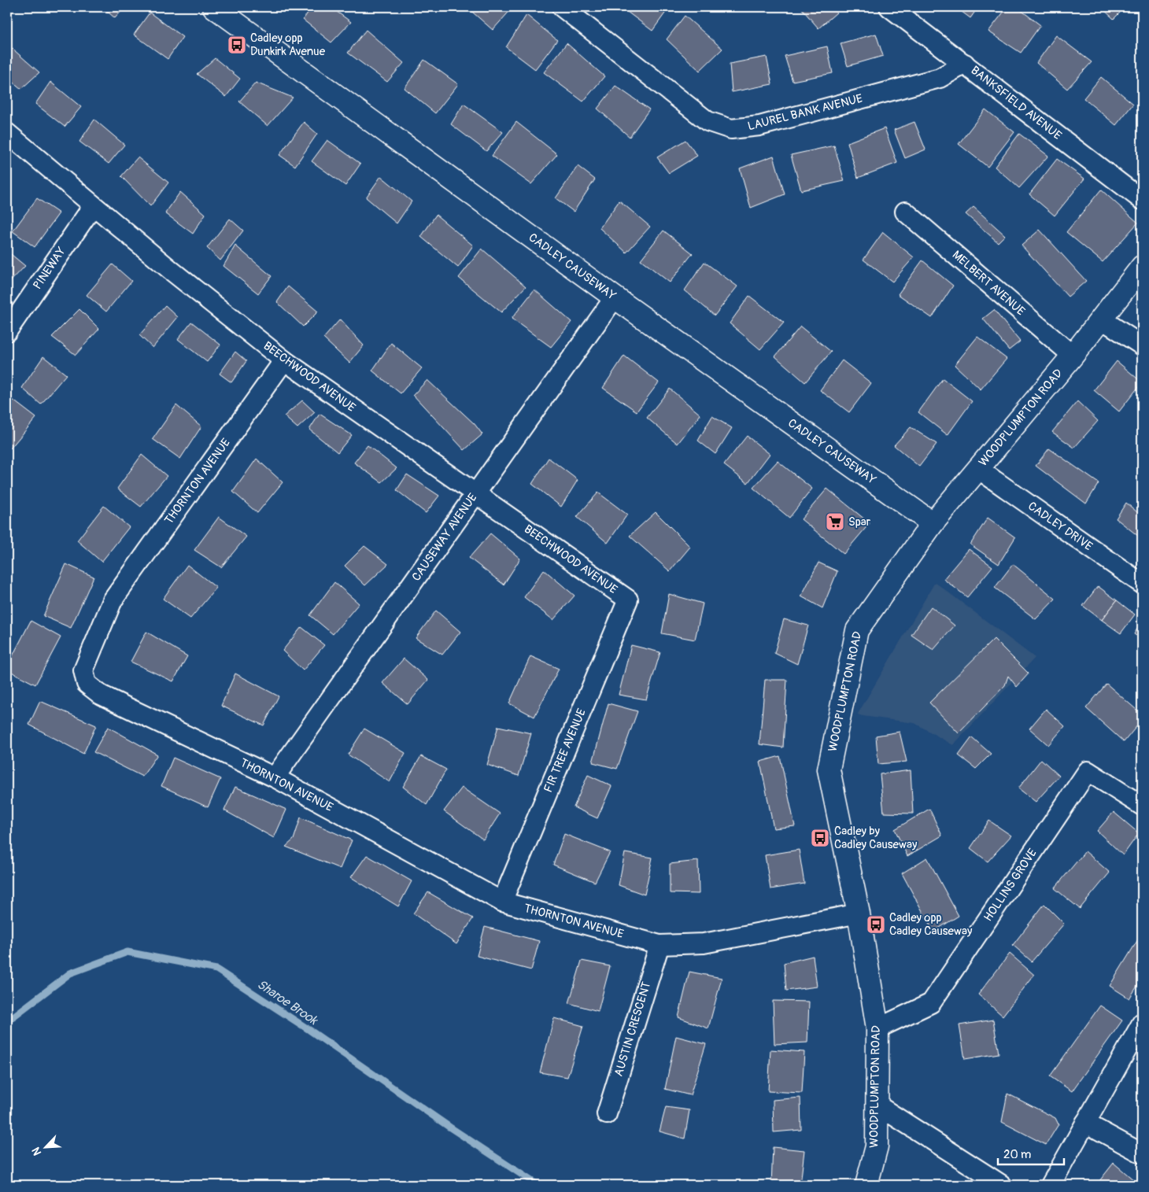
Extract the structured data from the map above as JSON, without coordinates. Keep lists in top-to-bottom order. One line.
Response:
{"streets":{"main road":["CADLEY CAUSEWAY","WOODPLUMPTON ROAD"],"street":["BANKSFIELD AVENUE","LAUREL BANK AVENUE","PINEWAY","MELBERT AVENUE","BEECHWOOD AVENUE","THORNTON AVENUE","CADLEY DRIVE","CAUSEWAY AVENUE","FIR TREE AVENUE","HOLLINS GROVE","AUSTIN CRESCENT"]},"crossings":[["BANKSFIELD AVENUE","LAUREL BANK AVENUE"],["CADLEY CAUSEWAY","WOODPLUMPTON ROAD"],["CADLEY CAUSEWAY","CAUSEWAY AVENUE"],["PINEWAY","BEECHWOOD AVENUE"],["MELBERT AVENUE","WOODPLUMPTON ROAD"],["BEECHWOOD AVENUE","THORNTON AVENUE"],["BEECHWOOD AVENUE","CAUSEWAY AVENUE"],["BEECHWOOD AVENUE","FIR TREE AVENUE"],["WOODPLUMPTON ROAD","THORNTON AVENUE"],["WOODPLUMPTON ROAD","CADLEY DRIVE"],["WOODPLUMPTON ROAD","HOLLINS GROVE"],["THORNTON AVENUE","CAUSEWAY AVENUE"],["THORNTON AVENUE","FIR TREE AVENUE"],["THORNTON AVENUE","AUSTIN CRESCENT"]],"water":["Sharoe Brook"],"places":{"bus stop":["Cadley opp Dunkirk Avenue","Cadley by Cadley Causeway","Cadley opp Cadley Causeway"],"supermarket":["Spar"]},"scale_bar":"20 m","north":"bottom left"}
